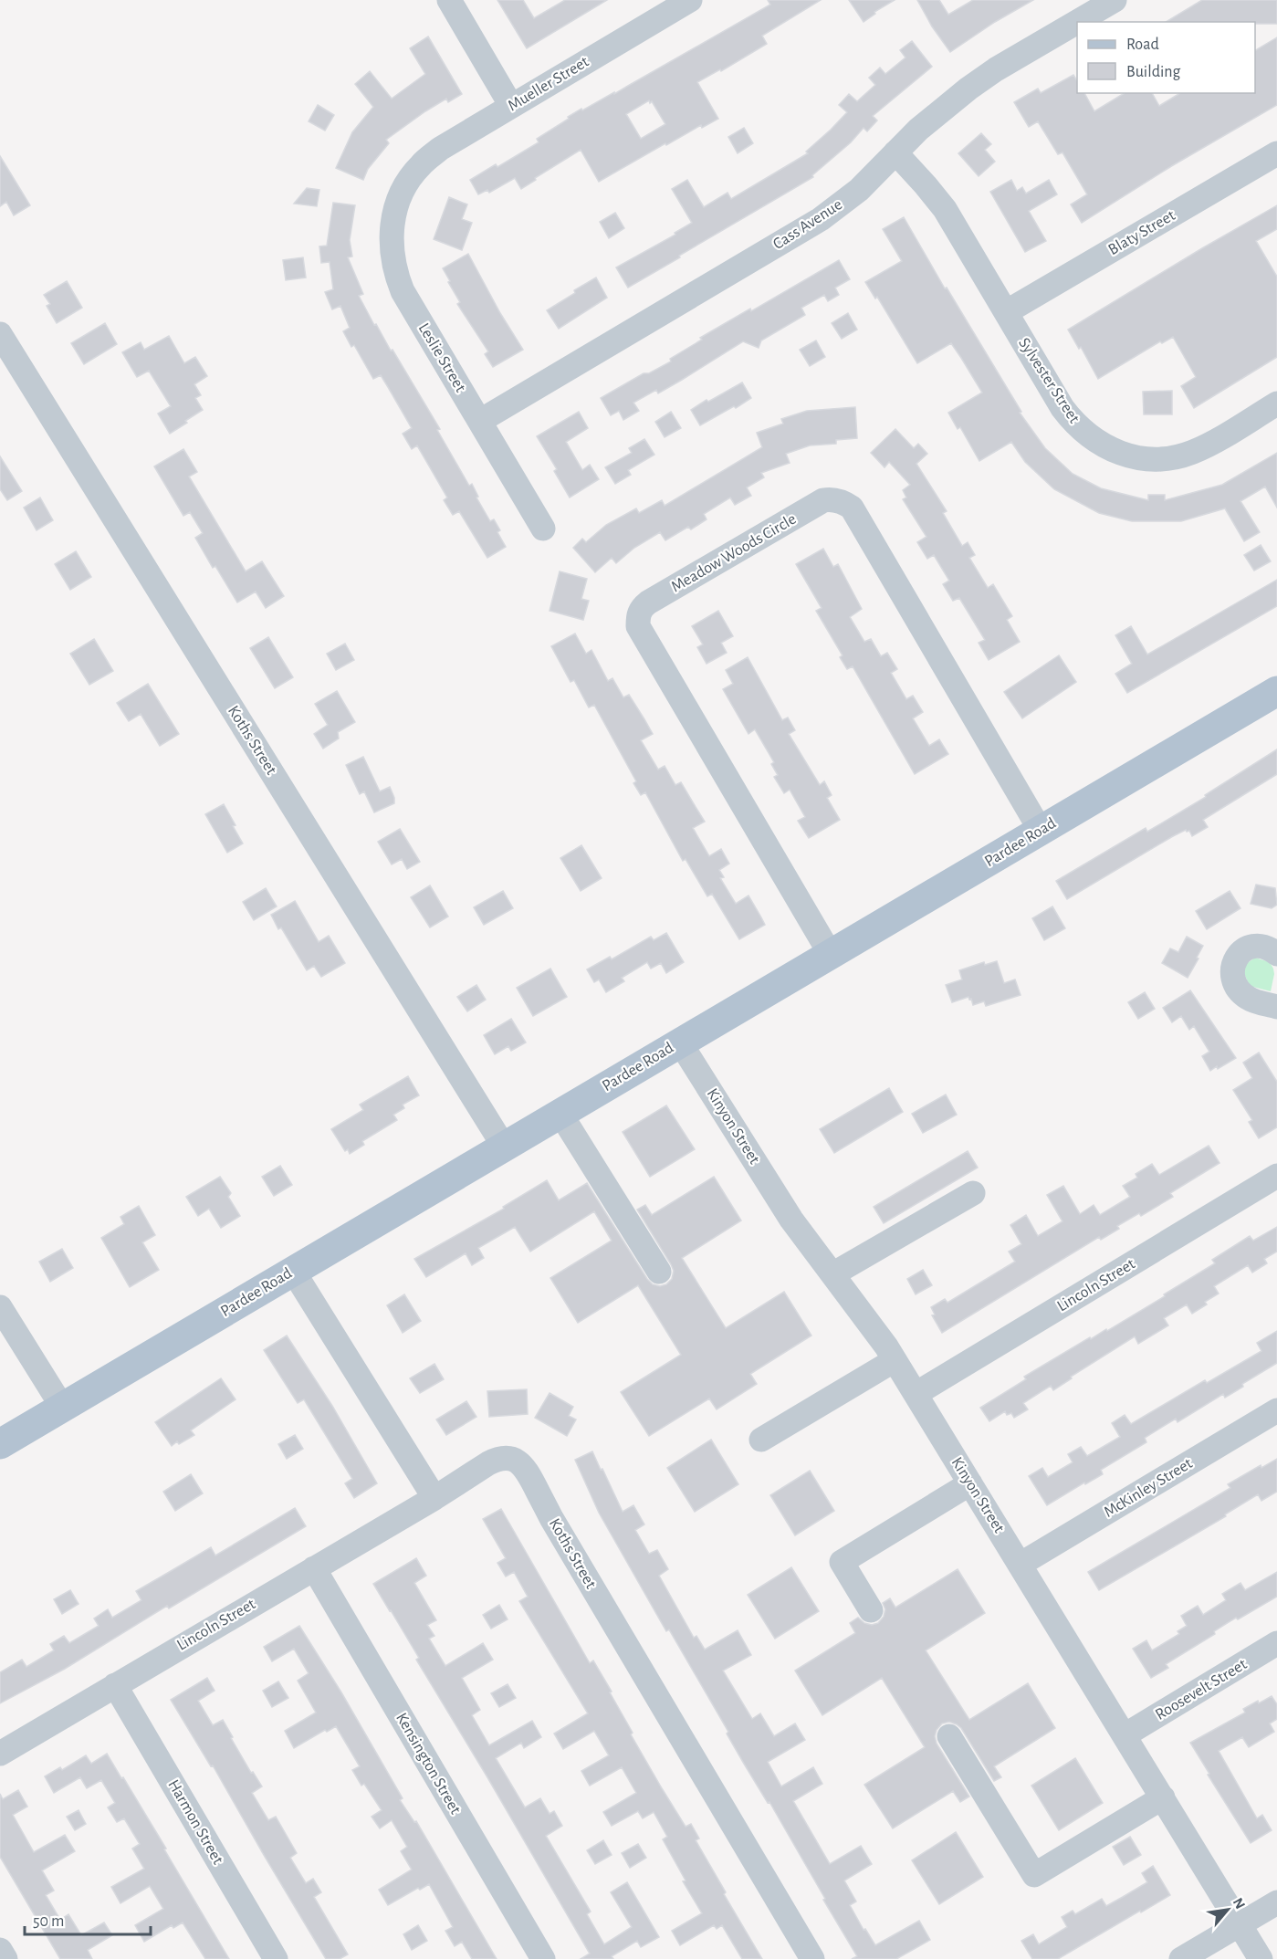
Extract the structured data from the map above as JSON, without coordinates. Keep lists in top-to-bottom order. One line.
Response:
{"streets":{"main road":["Pardee Road"],"street":["Mueller Street","Cass Avenue","Blaty Street","Leslie Street","Sylvester Street","Meadow Woods Circle","Koths Street","Kinyon Street","Lincoln Street","McKinley Street","Roosevelt Street","Kensington Street","Harmon Street"]},"crossings":[["Mueller Street","Leslie Street"],["Cass Avenue","Leslie Street"],["Cass Avenue","Sylvester Street"],["Blaty Street","Sylvester Street"],["Meadow Woods Circle","Pardee Road"],["Koths Street","Pardee Road"],["Koths Street","Lincoln Street"],["Pardee Road","Kinyon Street"],["Kinyon Street","Lincoln Street"],["Kinyon Street","McKinley Street"],["Kinyon Street","Roosevelt Street"],["Lincoln Street","Kensington Street"],["Lincoln Street","Harmon Street"]],"legend":["Road","Building"],"scale_bar":"50 m","north":"top right"}
